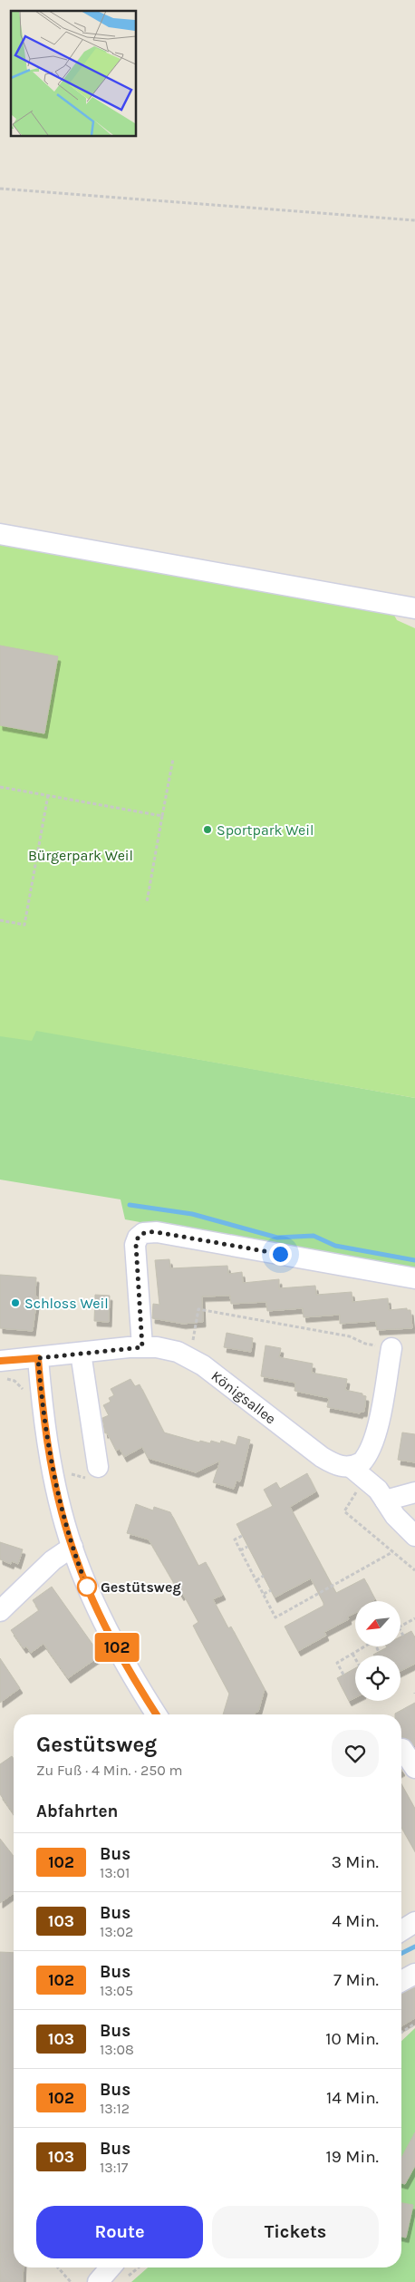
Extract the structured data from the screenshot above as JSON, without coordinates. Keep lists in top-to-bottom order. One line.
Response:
{"streets":{"street":["Königsallee"]},"parks":["Bürgerpark Weil"],"places":["Sportpark Weil","Schloss Weil","Gestütsweg"],"lines":["bus line 102"],"north":"bottom left","page":{"on_map":"102","heading":[["Gestütsweg","Zu Fuß · 4 Min. · 250 m"],"Abfahrten"],"list":[{"mark":"102","name":"Bus","note":"13:01","value":"3 Min."},{"mark":"103","name":"Bus","note":"13:02","value":"4 Min."},{"mark":"102","name":"Bus","note":"13:05","value":"7 Min."},{"mark":"103","name":"Bus","note":"13:08","value":"10 Min."},{"mark":"102","name":"Bus","note":"13:12","value":"14 Min."},{"mark":"103","name":"Bus","note":"13:17","value":"19 Min."}],"buttons":["Route","Tickets"]}}
